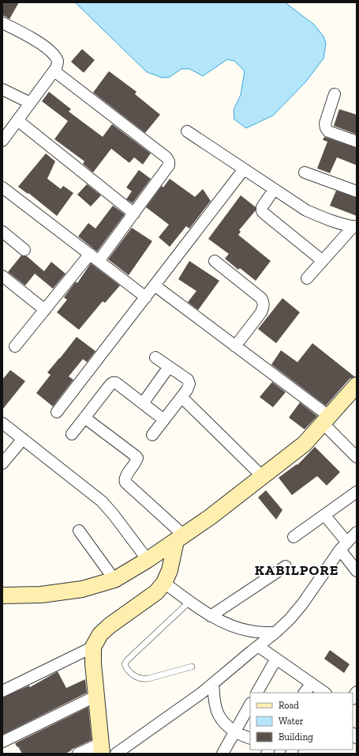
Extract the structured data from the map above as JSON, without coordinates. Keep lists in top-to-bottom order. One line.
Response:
{"districts":["KABILPORE"],"legend":["Road","Water","Building"]}
